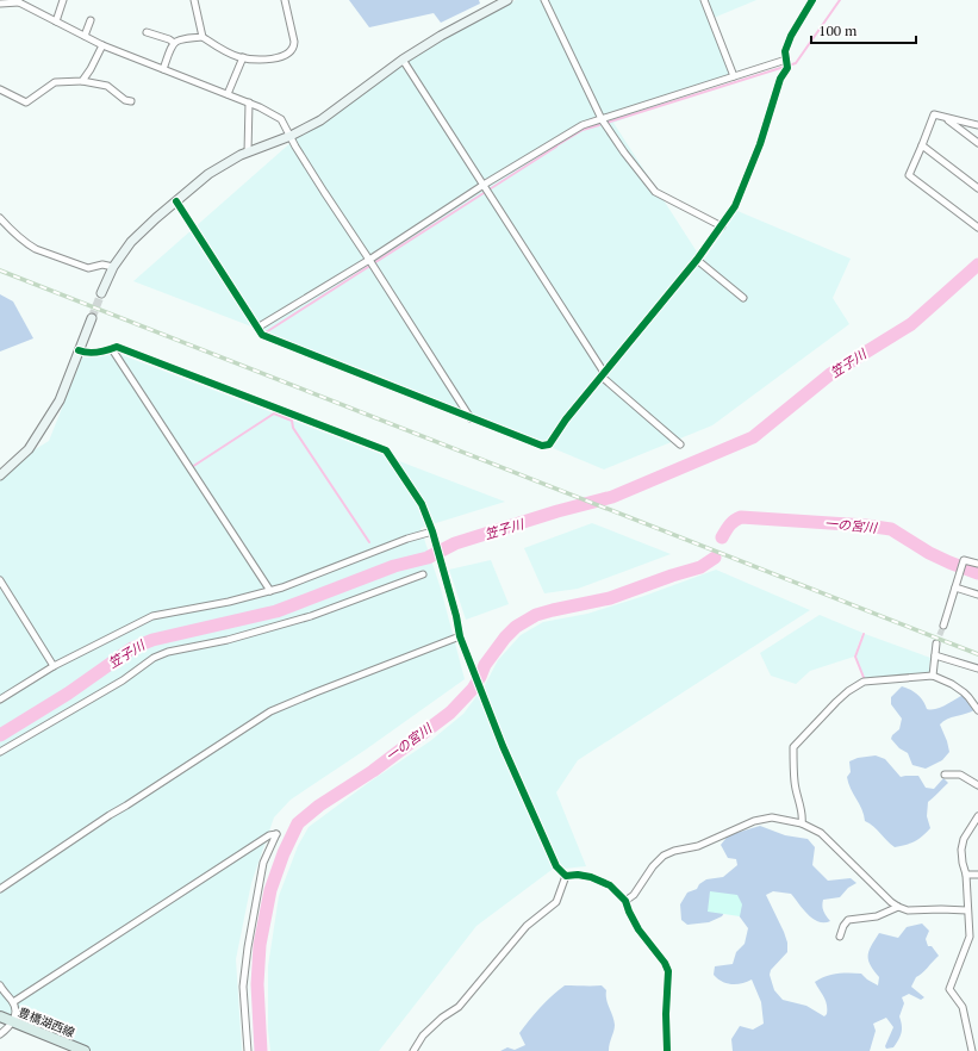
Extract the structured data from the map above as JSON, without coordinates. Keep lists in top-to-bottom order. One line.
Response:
{"streets":{"main road":["豊橋湖西線"]},"water":["笠子川","一の宮川"],"scale_bar":"100 m"}
